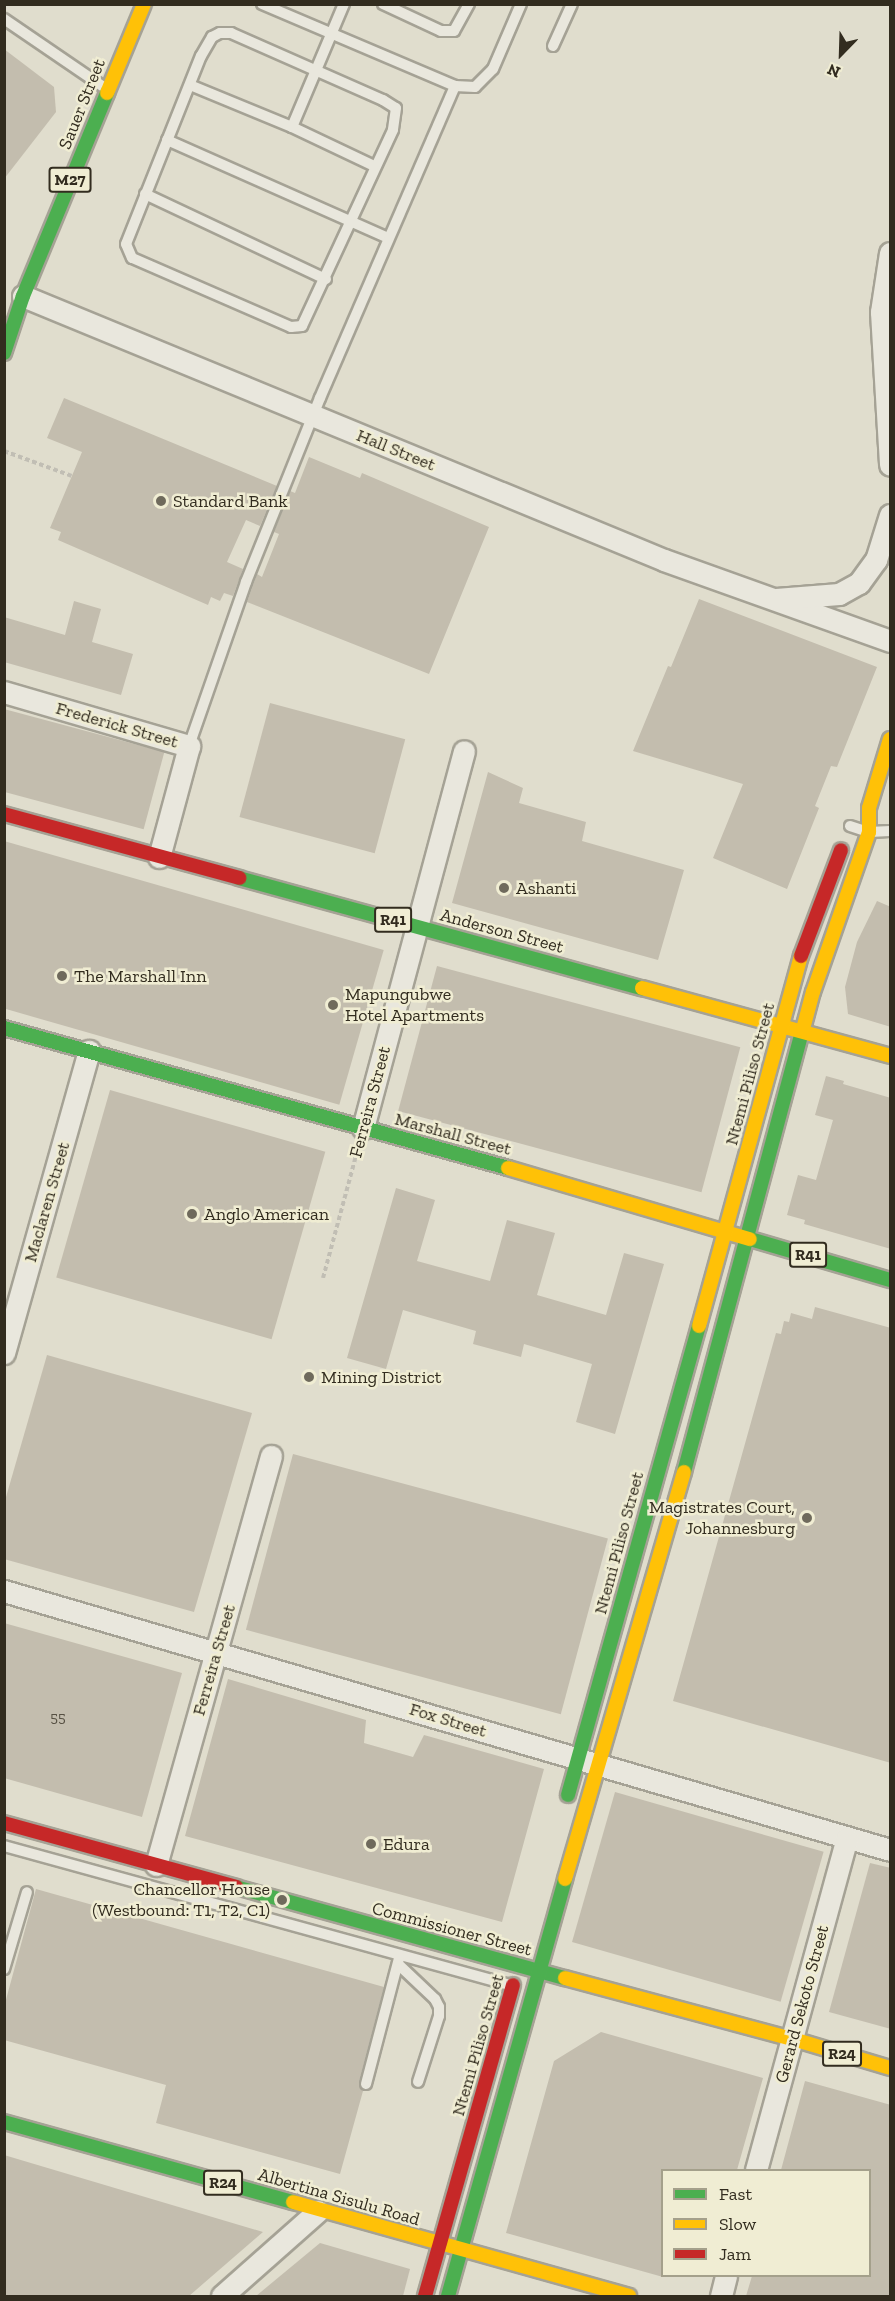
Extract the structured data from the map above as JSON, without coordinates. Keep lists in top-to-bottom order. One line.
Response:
{"streets":{"main road":["Sauer Street","M27","R41","Anderson Street","Ntemi Piliso Street","Marshall Street","Commissioner Street","R24","Albertina Sisulu Road"],"street":["Hall Street","Frederick Street","Ferreira Street","Maclaren Street","Fox Street","Gerard Sekoto Street"]},"crossings":[["Sauer Street","Hall Street"],["Frederick Street","Anderson Street"],["R41","Anderson Street"],["R41","Ntemi Piliso Street"],["Anderson Street","Ntemi Piliso Street"],["Anderson Street","Ferreira Street"],["Ntemi Piliso Street","Marshall Street"],["Ntemi Piliso Street","Fox Street"],["Ntemi Piliso Street","Commissioner Street"],["Ntemi Piliso Street","Albertina Sisulu Road"],["Ferreira Street","Marshall Street"],["Ferreira Street","Fox Street"],["Ferreira Street","Commissioner Street"],["Marshall Street","Maclaren Street"],["Fox Street","Gerard Sekoto Street"],["Commissioner Street","Gerard Sekoto Street"]],"places":["Standard Bank","Ashanti","The Marshall Inn","Mapungubwe Hotel Apartments","Anglo American","Mining District","Magistrates Court, Johannesburg","Edura","Chancellor House (Westbound: T1, T2, C1)"],"house_numbers":["55"],"legend":["Fast","Slow","Jam"],"north":"bottom left"}
